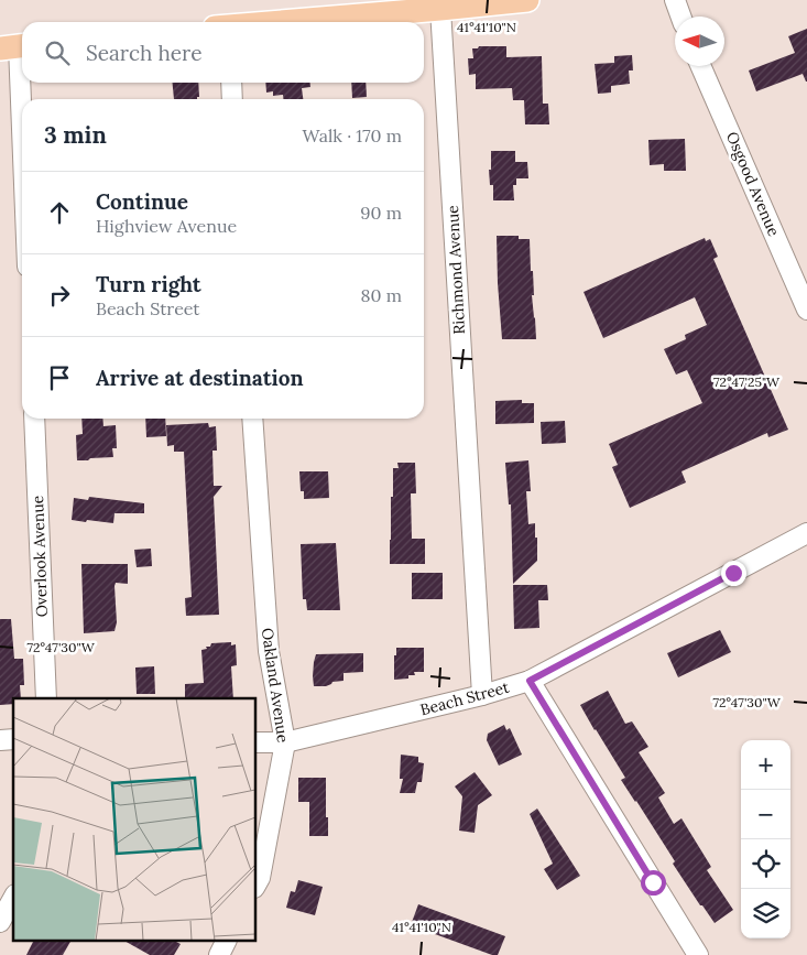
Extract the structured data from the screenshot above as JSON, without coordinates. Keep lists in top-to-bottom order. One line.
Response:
{"streets":{"street":["Osgood Avenue","Richmond Avenue","Overlook Avenue","Oakland Avenue","Beach Street"]},"crossings":[["Richmond Avenue","Beach Street"],["Oakland Avenue","Beach Street"]],"north":"left","page":{"search":"Search here","heading":["3 min","Walk · 170 m"],"list":[["Continue","Highview Avenue","90 m"],["Turn right","Beach Street","80 m"],"Arrive at destination"],"map_buttons":["+","−"]},"coordinates":["41°41'10\"N","72°47'25\"W","72°47'30\"W"]}
